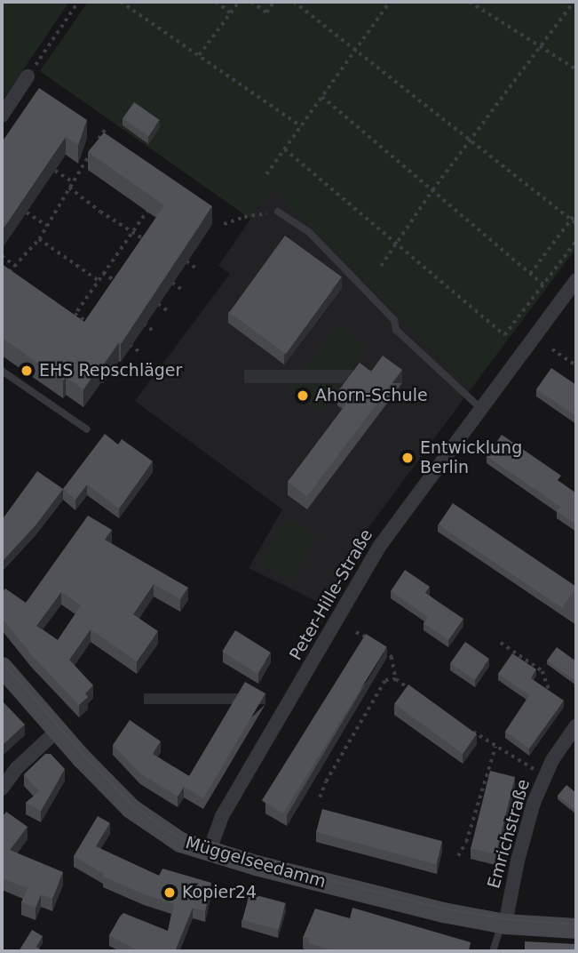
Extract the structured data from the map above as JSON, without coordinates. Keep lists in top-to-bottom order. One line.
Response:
{"streets":{"main road":["Müggelseedamm"],"street":["Peter-Hille-Straße","Emrichstraße"]},"crossings":[["Peter-Hille-Straße","Müggelseedamm"],["Emrichstraße","Müggelseedamm"]],"places":["EHS Repschläger","Ahorn-Schule","Entwicklung Berlin","Kopier24"]}
